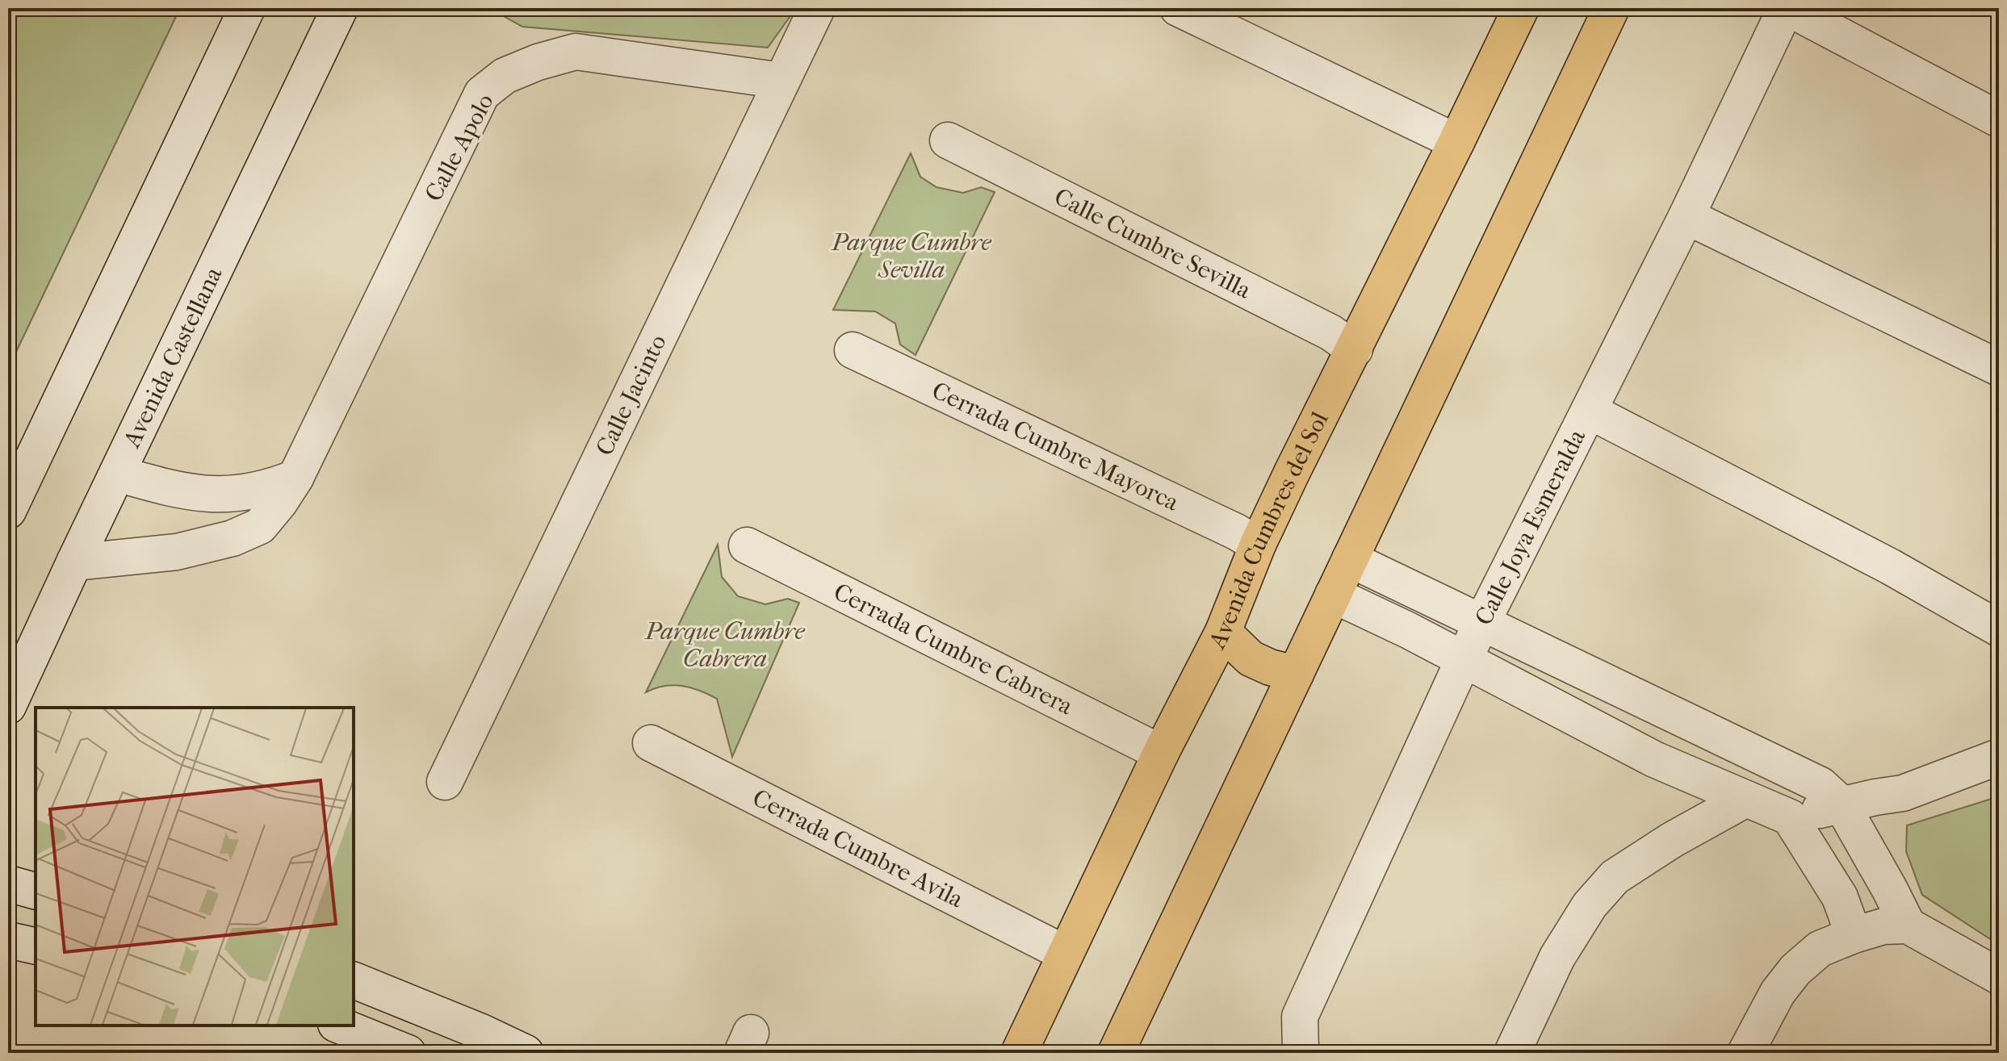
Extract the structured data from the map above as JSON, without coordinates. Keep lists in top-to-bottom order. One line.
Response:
{"streets":{"main road":["Avenida Cumbres del Sol"],"street":["Calle Apolo","Calle Cumbre Sevilla","Avenida Castellana","Calle Jacinto","Cerrada Cumbre Mayorca","Calle Joya Esmeralda","Cerrada Cumbre Cabrera","Cerrada Cumbre Avila"]},"crossings":[["Calle Apolo","Avenida Castellana"],["Calle Apolo","Calle Jacinto"],["Calle Cumbre Sevilla","Avenida Cumbres del Sol"],["Cerrada Cumbre Mayorca","Avenida Cumbres del Sol"],["Avenida Cumbres del Sol","Cerrada Cumbre Cabrera"],["Avenida Cumbres del Sol","Cerrada Cumbre Avila"]],"parks":["Parque Cumbre Sevilla","Parque Cumbre Cabrera"]}
